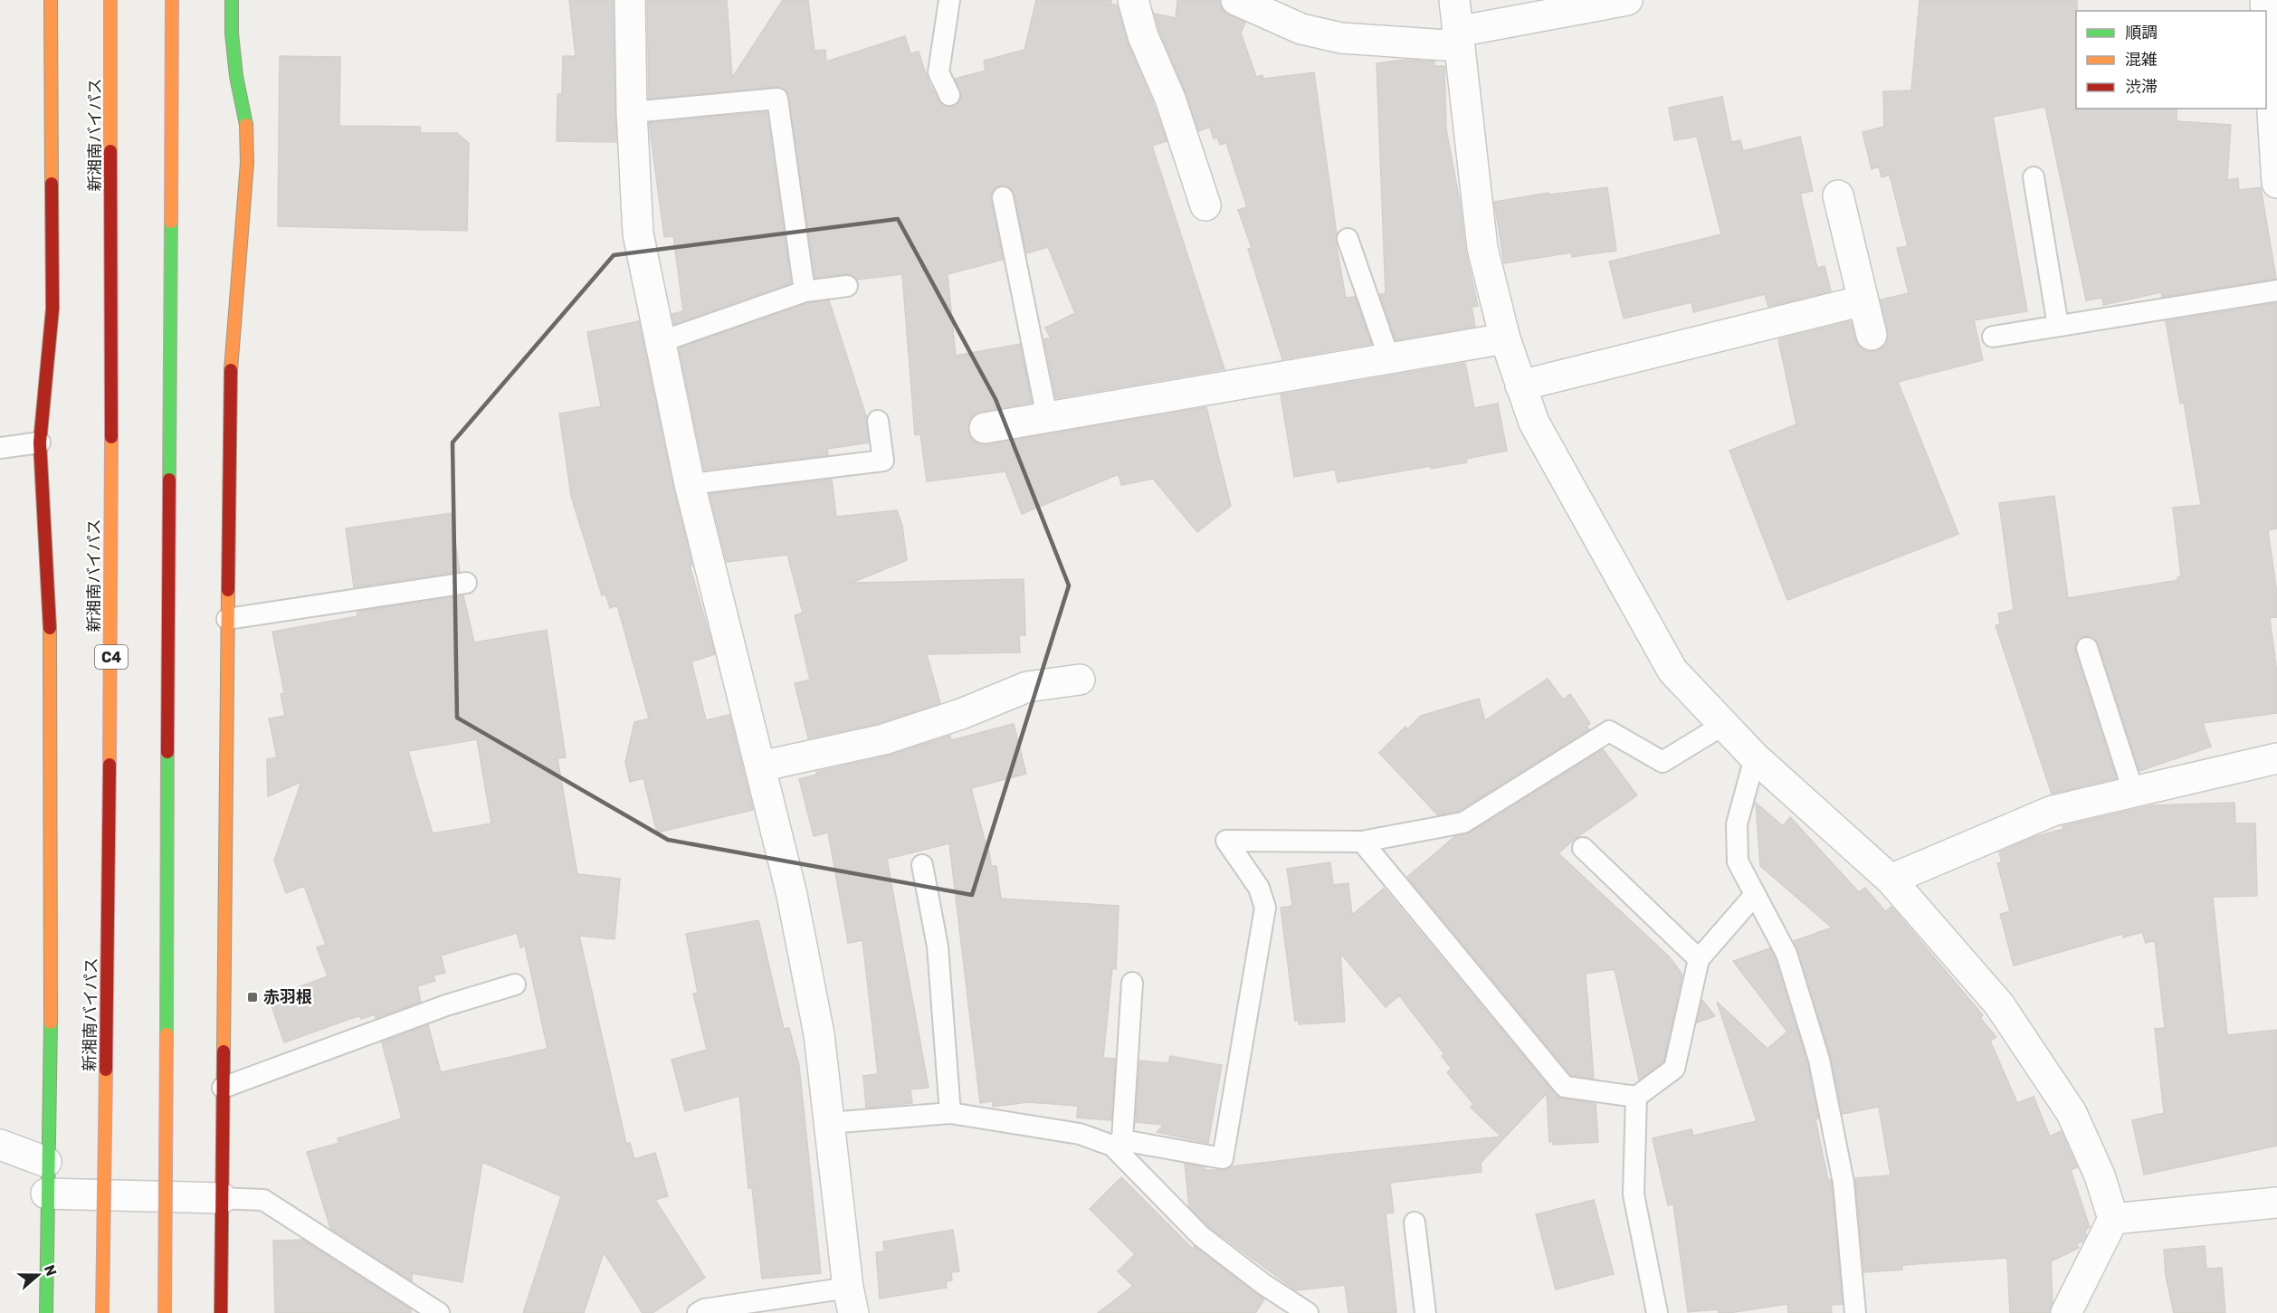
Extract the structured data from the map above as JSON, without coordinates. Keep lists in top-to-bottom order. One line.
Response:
{"streets":{"main road":["新湘南バイパス","C4"]},"places":{"transit":["赤羽根"]},"legend":["順調","混雑","渋滞"],"north":"right"}
